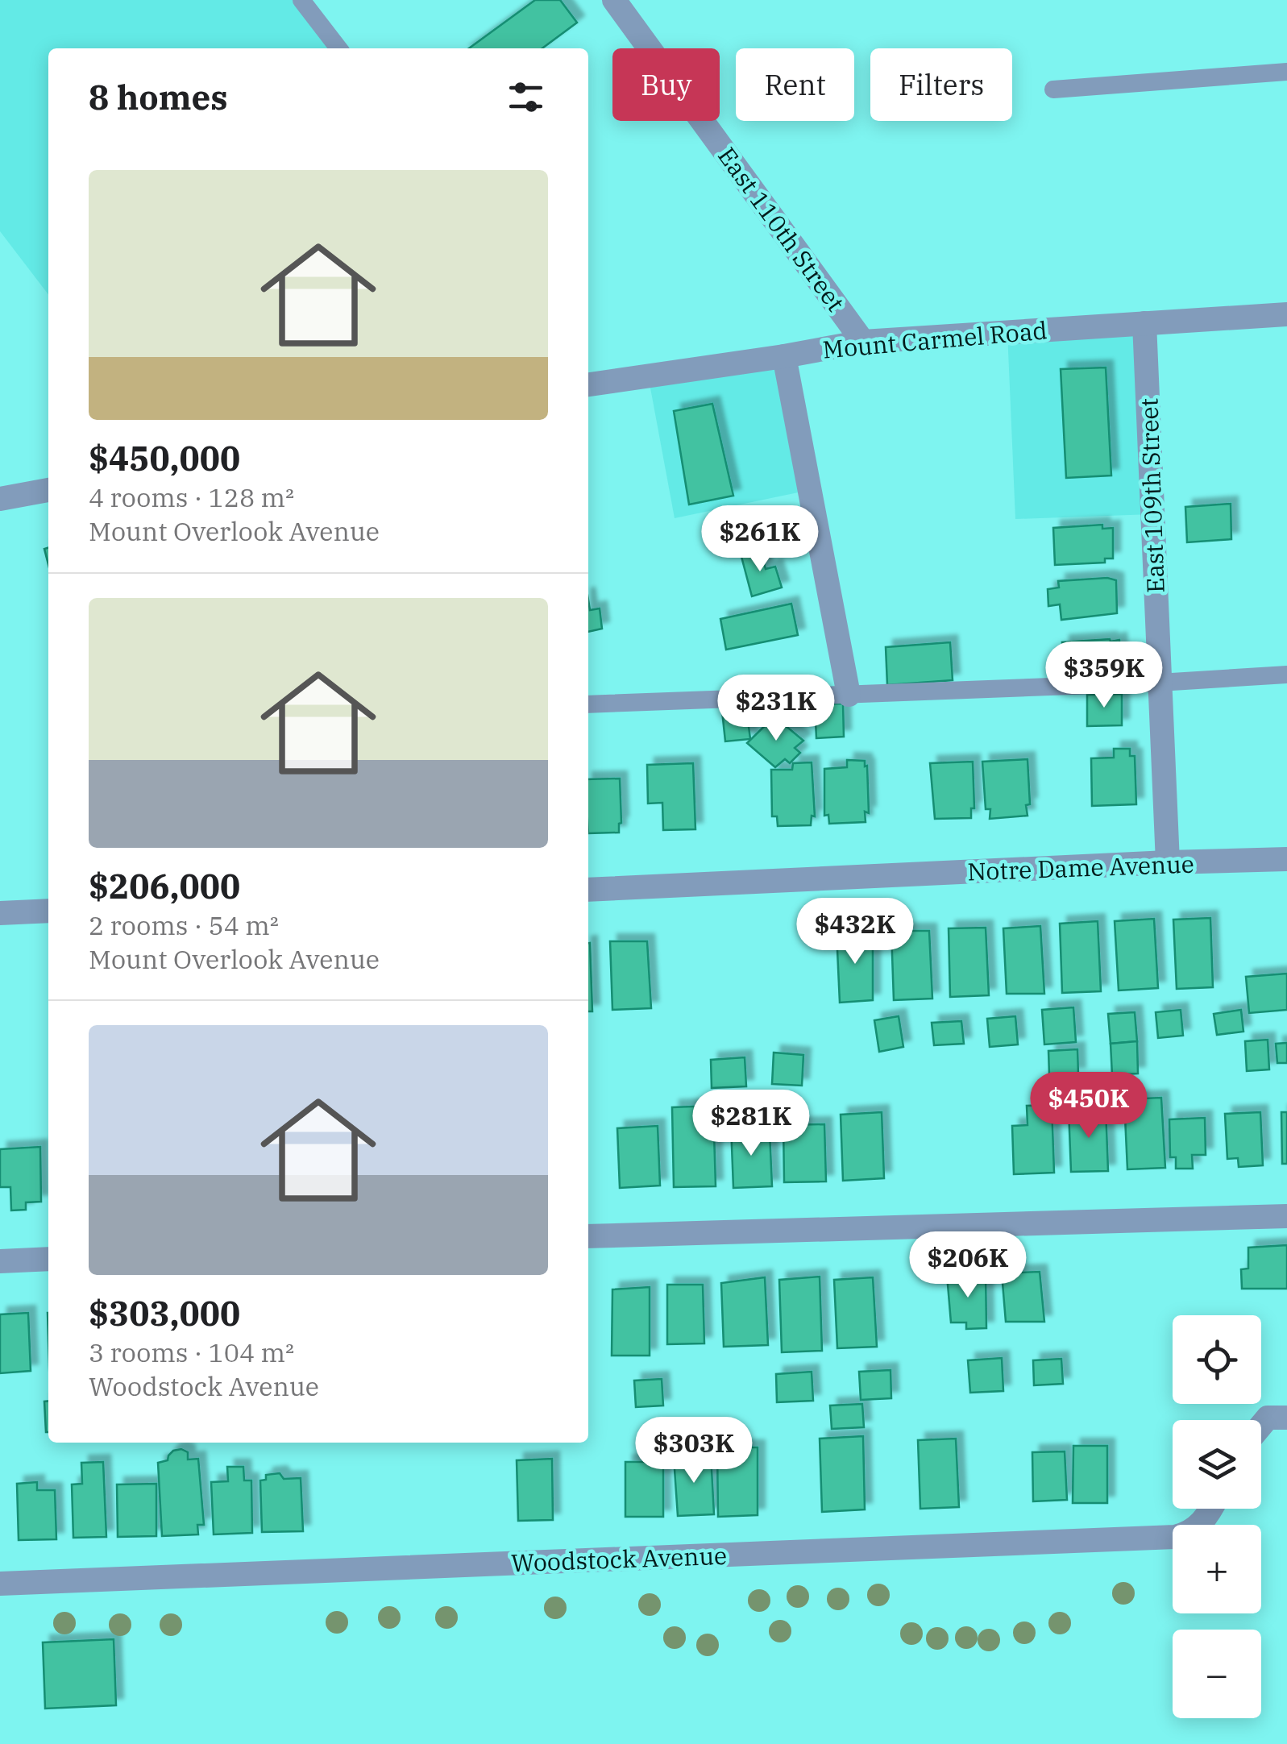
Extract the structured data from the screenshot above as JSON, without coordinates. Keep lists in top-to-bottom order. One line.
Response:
{"streets":{"street":["East 110th Street","Mount Carmel Road","East 109th Street","Notre Dame Avenue","Woodstock Avenue"]},"crossings":[["East 110th Street","Mount Carmel Road"],["Mount Carmel Road","East 109th Street"],["East 109th Street","Notre Dame Avenue"]],"page":{"chip":["Buy","Rent","Filters"],"heading":"8 homes","list":[{"name":"$450,000","note":"4 rooms · 128 m² · Mount Overlook Avenue"},{"name":"$206,000","note":"2 rooms · 54 m² · Mount Overlook Avenue"},{"name":"$303,000","note":"3 rooms · 104 m² · Woodstock Avenue"}],"price":["$261K","$359K","$231K","$432K","$450K","$281K","$206K","$303K"],"map_buttons":["+","−"]}}
